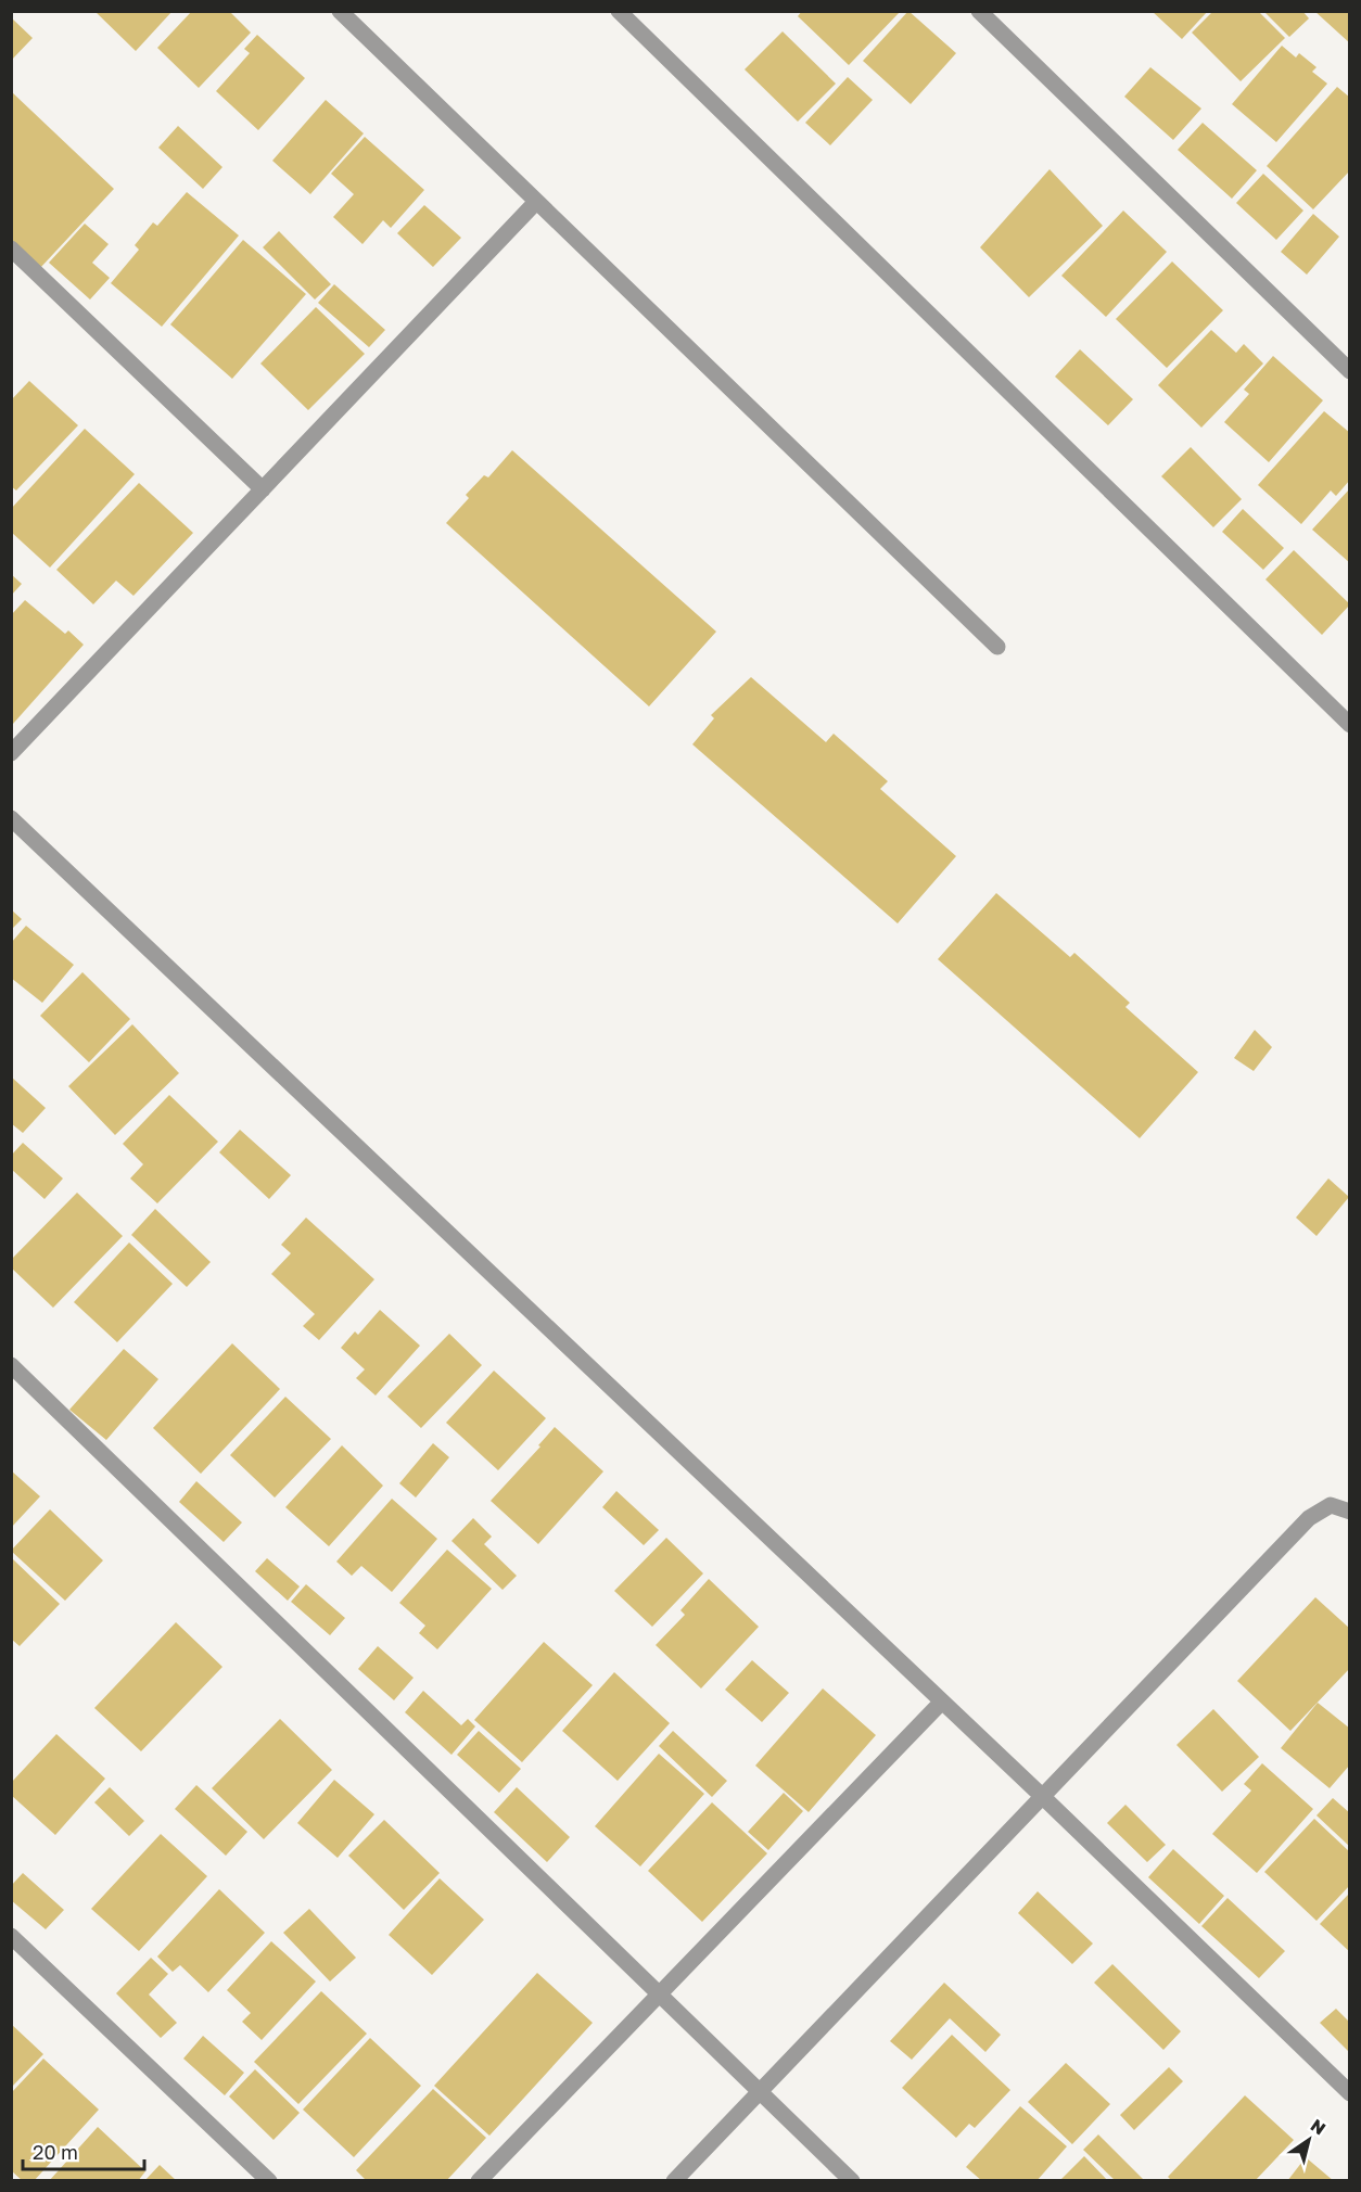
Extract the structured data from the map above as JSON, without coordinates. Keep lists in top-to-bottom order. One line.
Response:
{"scale_bar":"20 m","north":"top right"}
